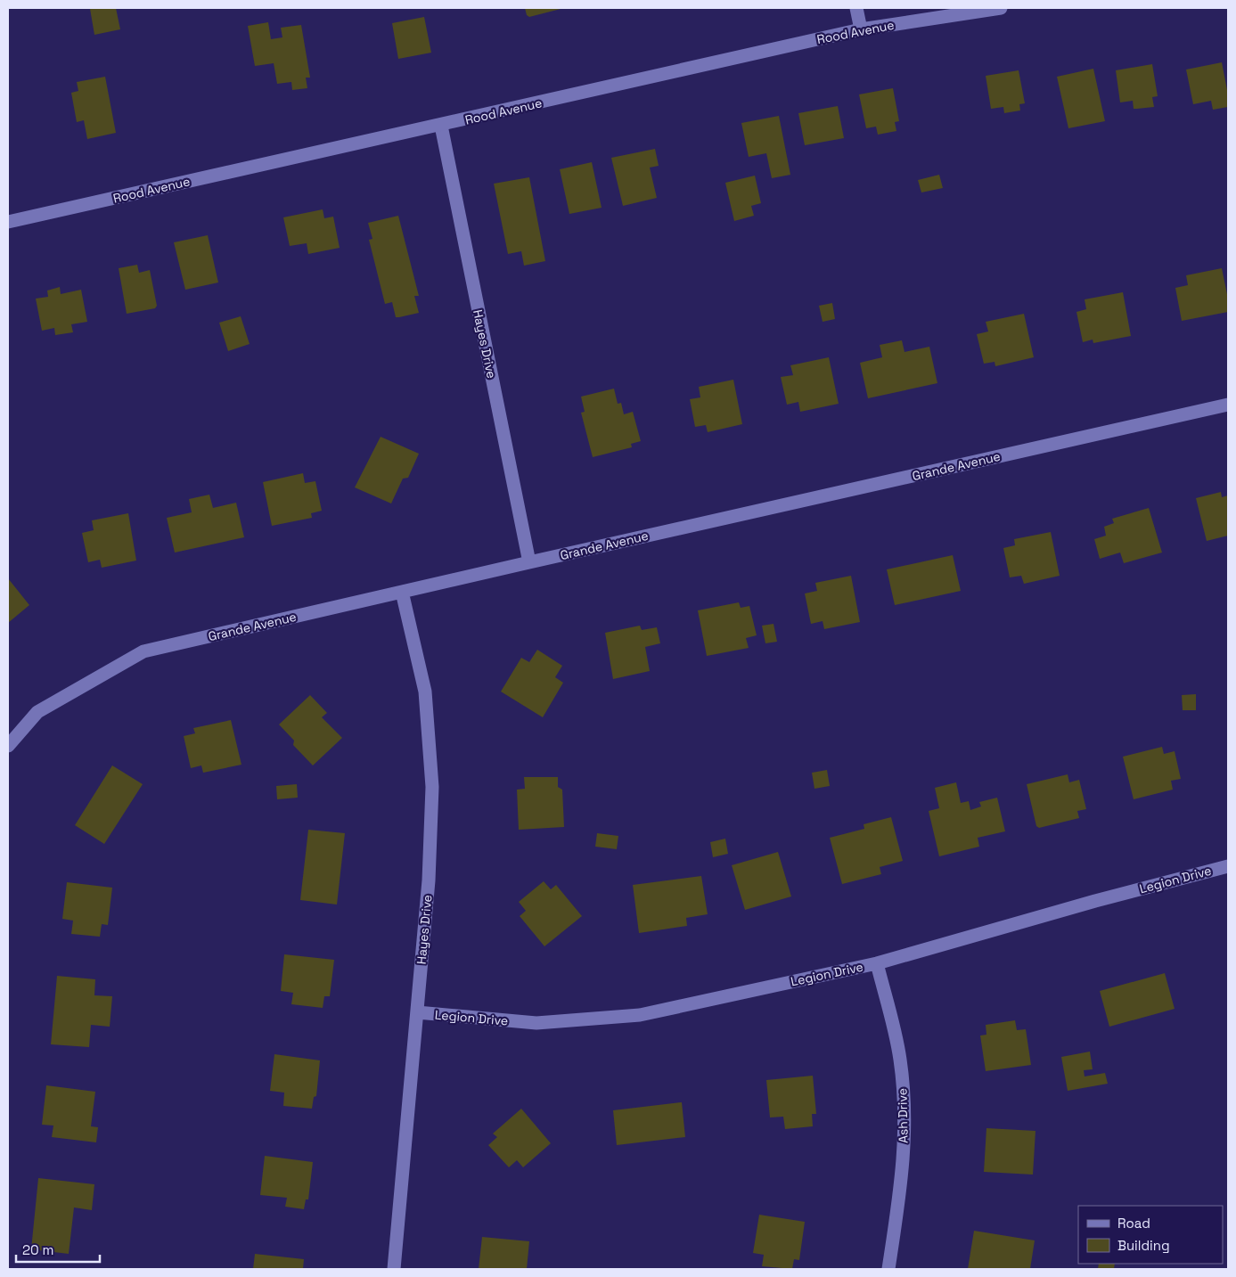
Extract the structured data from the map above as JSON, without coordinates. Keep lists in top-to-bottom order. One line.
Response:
{"streets":{"street":["Rood Avenue","Hayes Drive","Grande Avenue","Legion Drive","Ash Drive"]},"crossings":[["Rood Avenue","Hayes Drive"],["Hayes Drive","Grande Avenue"],["Hayes Drive","Legion Drive"],["Legion Drive","Ash Drive"]],"legend":["Road","Building"],"scale_bar":"20 m"}
